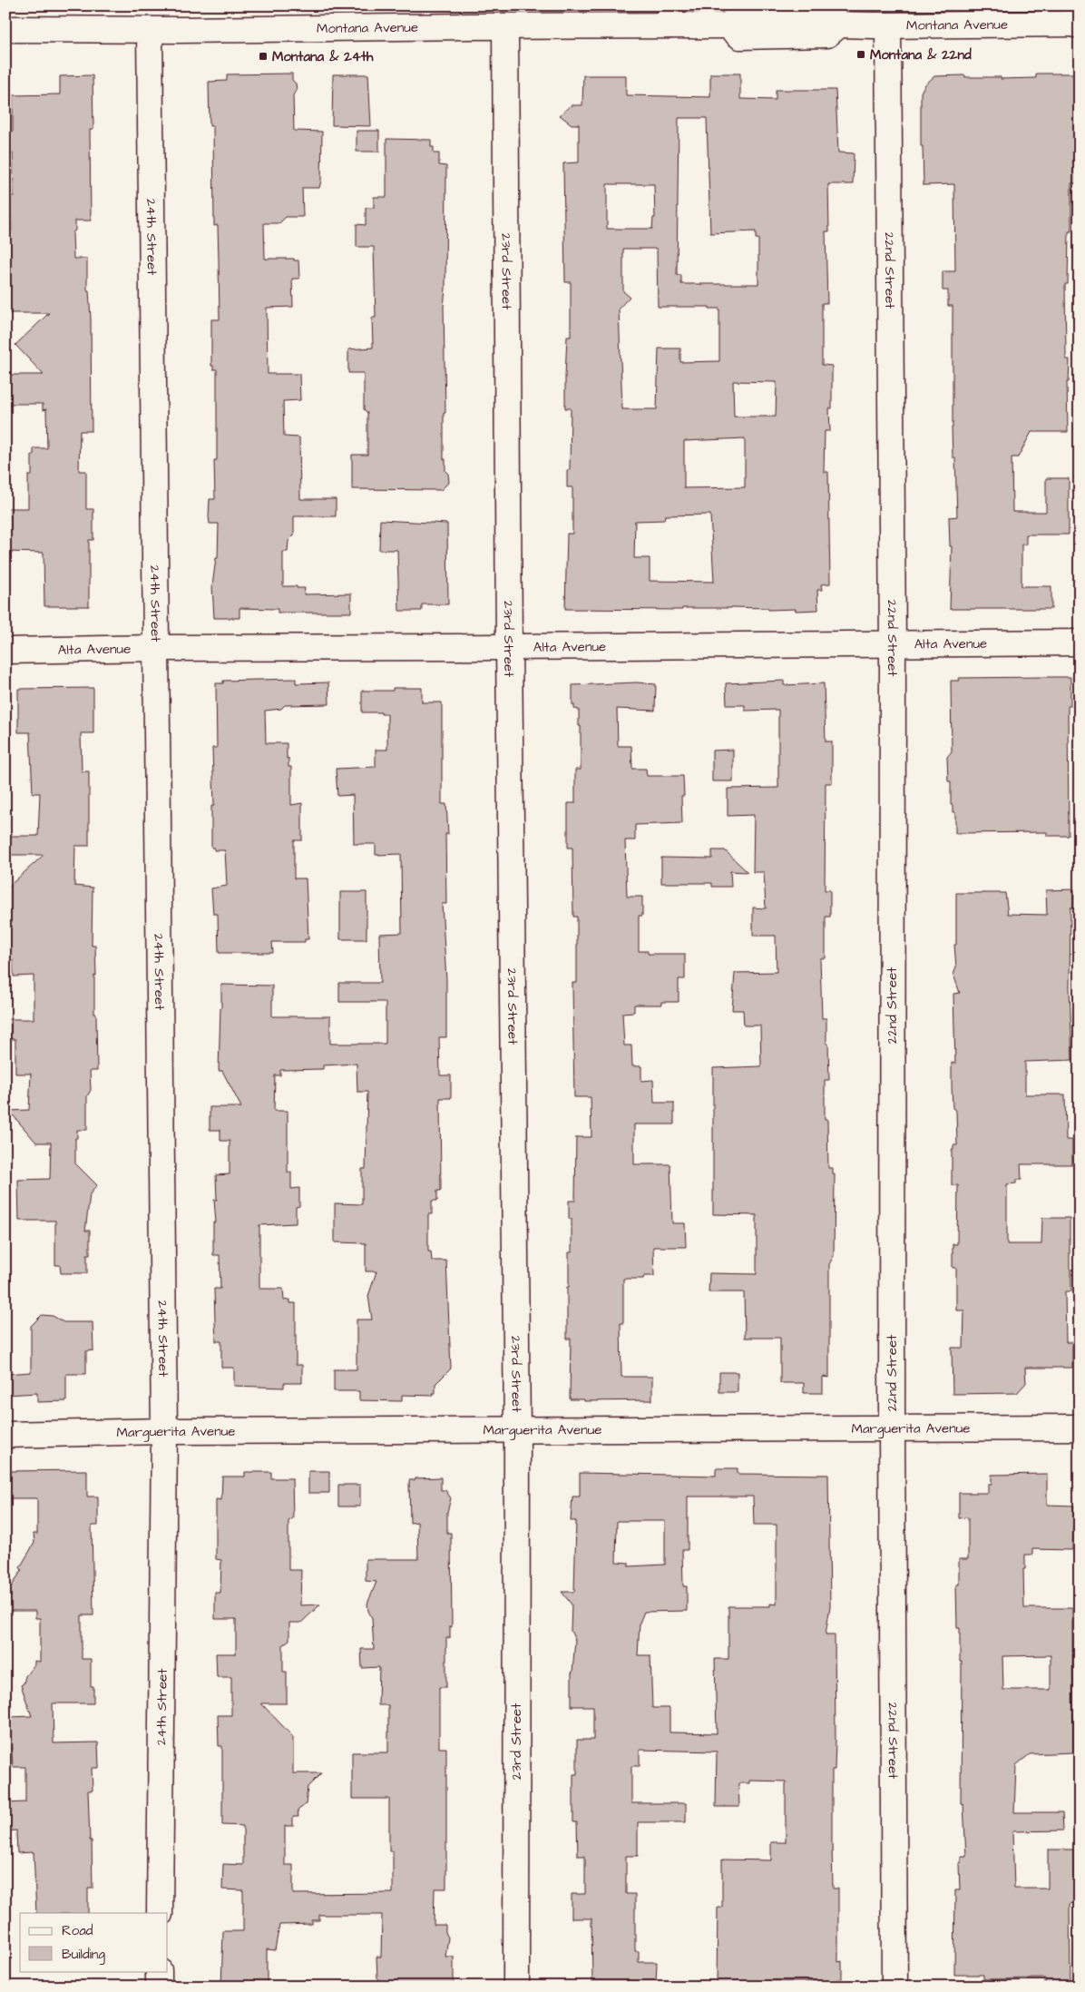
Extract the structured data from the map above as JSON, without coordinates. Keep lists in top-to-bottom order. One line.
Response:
{"streets":{"street":["Montana Avenue","24th Street","22nd Street","23rd Street","Alta Avenue","Marguerita Avenue"]},"crossings":[["Montana Avenue","24th Street"],["Montana Avenue","22nd Street"],["Montana Avenue","23rd Street"],["24th Street","Alta Avenue"],["24th Street","Marguerita Avenue"],["22nd Street","Alta Avenue"],["22nd Street","Marguerita Avenue"],["23rd Street","Alta Avenue"],["23rd Street","Marguerita Avenue"]],"places":{"transit":["Montana & 22nd","Montana & 24th"]},"legend":["Road","Building"]}
